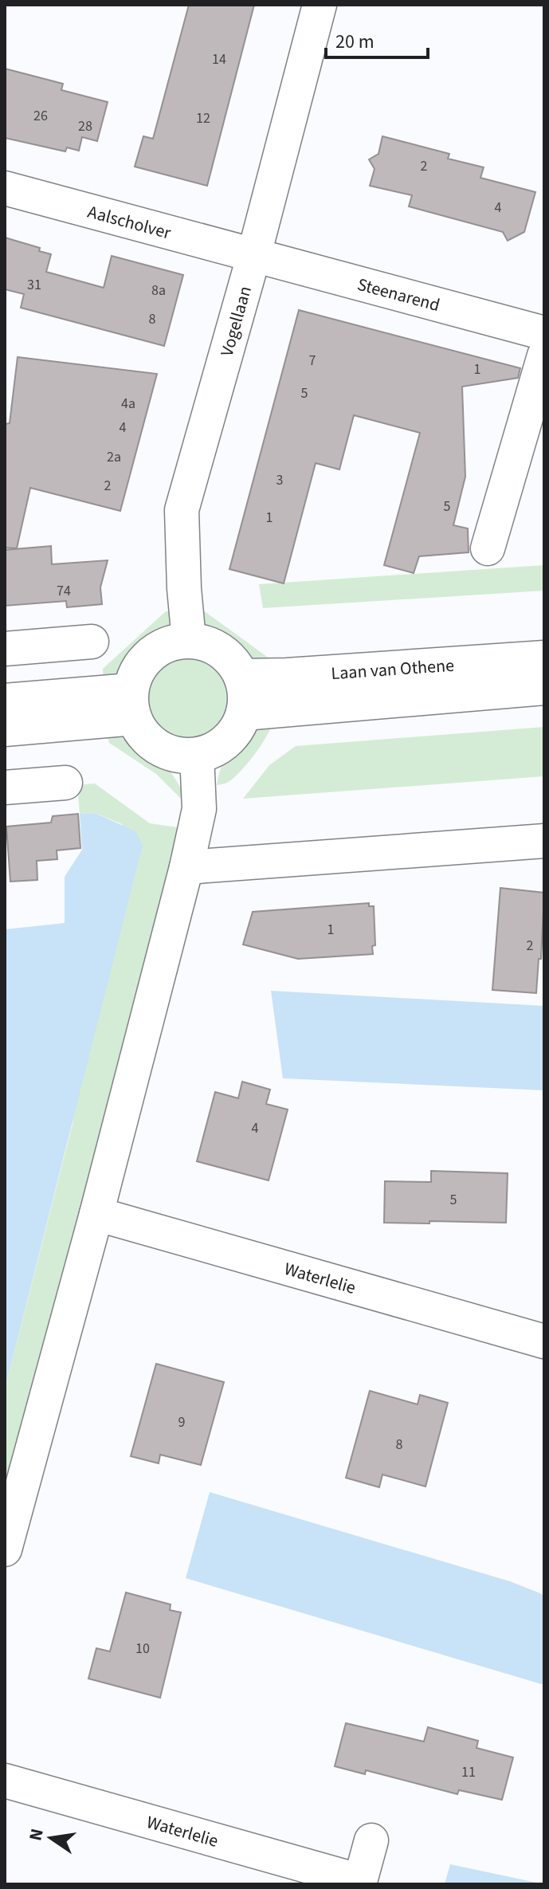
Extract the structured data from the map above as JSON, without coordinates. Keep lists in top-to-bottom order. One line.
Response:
{"streets":{"street":["Aalscholver","Steenarend","Vogellaan","Laan van Othene","Waterlelie"]},"crossings":[["Aalscholver","Steenarend"],["Aalscholver","Vogellaan"],["Steenarend","Vogellaan"],["Vogellaan","Laan van Othene"]],"house_numbers":["14","26","12","28","2","4","31","8a","8","7","1","5","4a","4","2a","3","2","5","1","74","1","2","4","5","9","8","10","11"],"scale_bar":"20 m","north":"left"}
